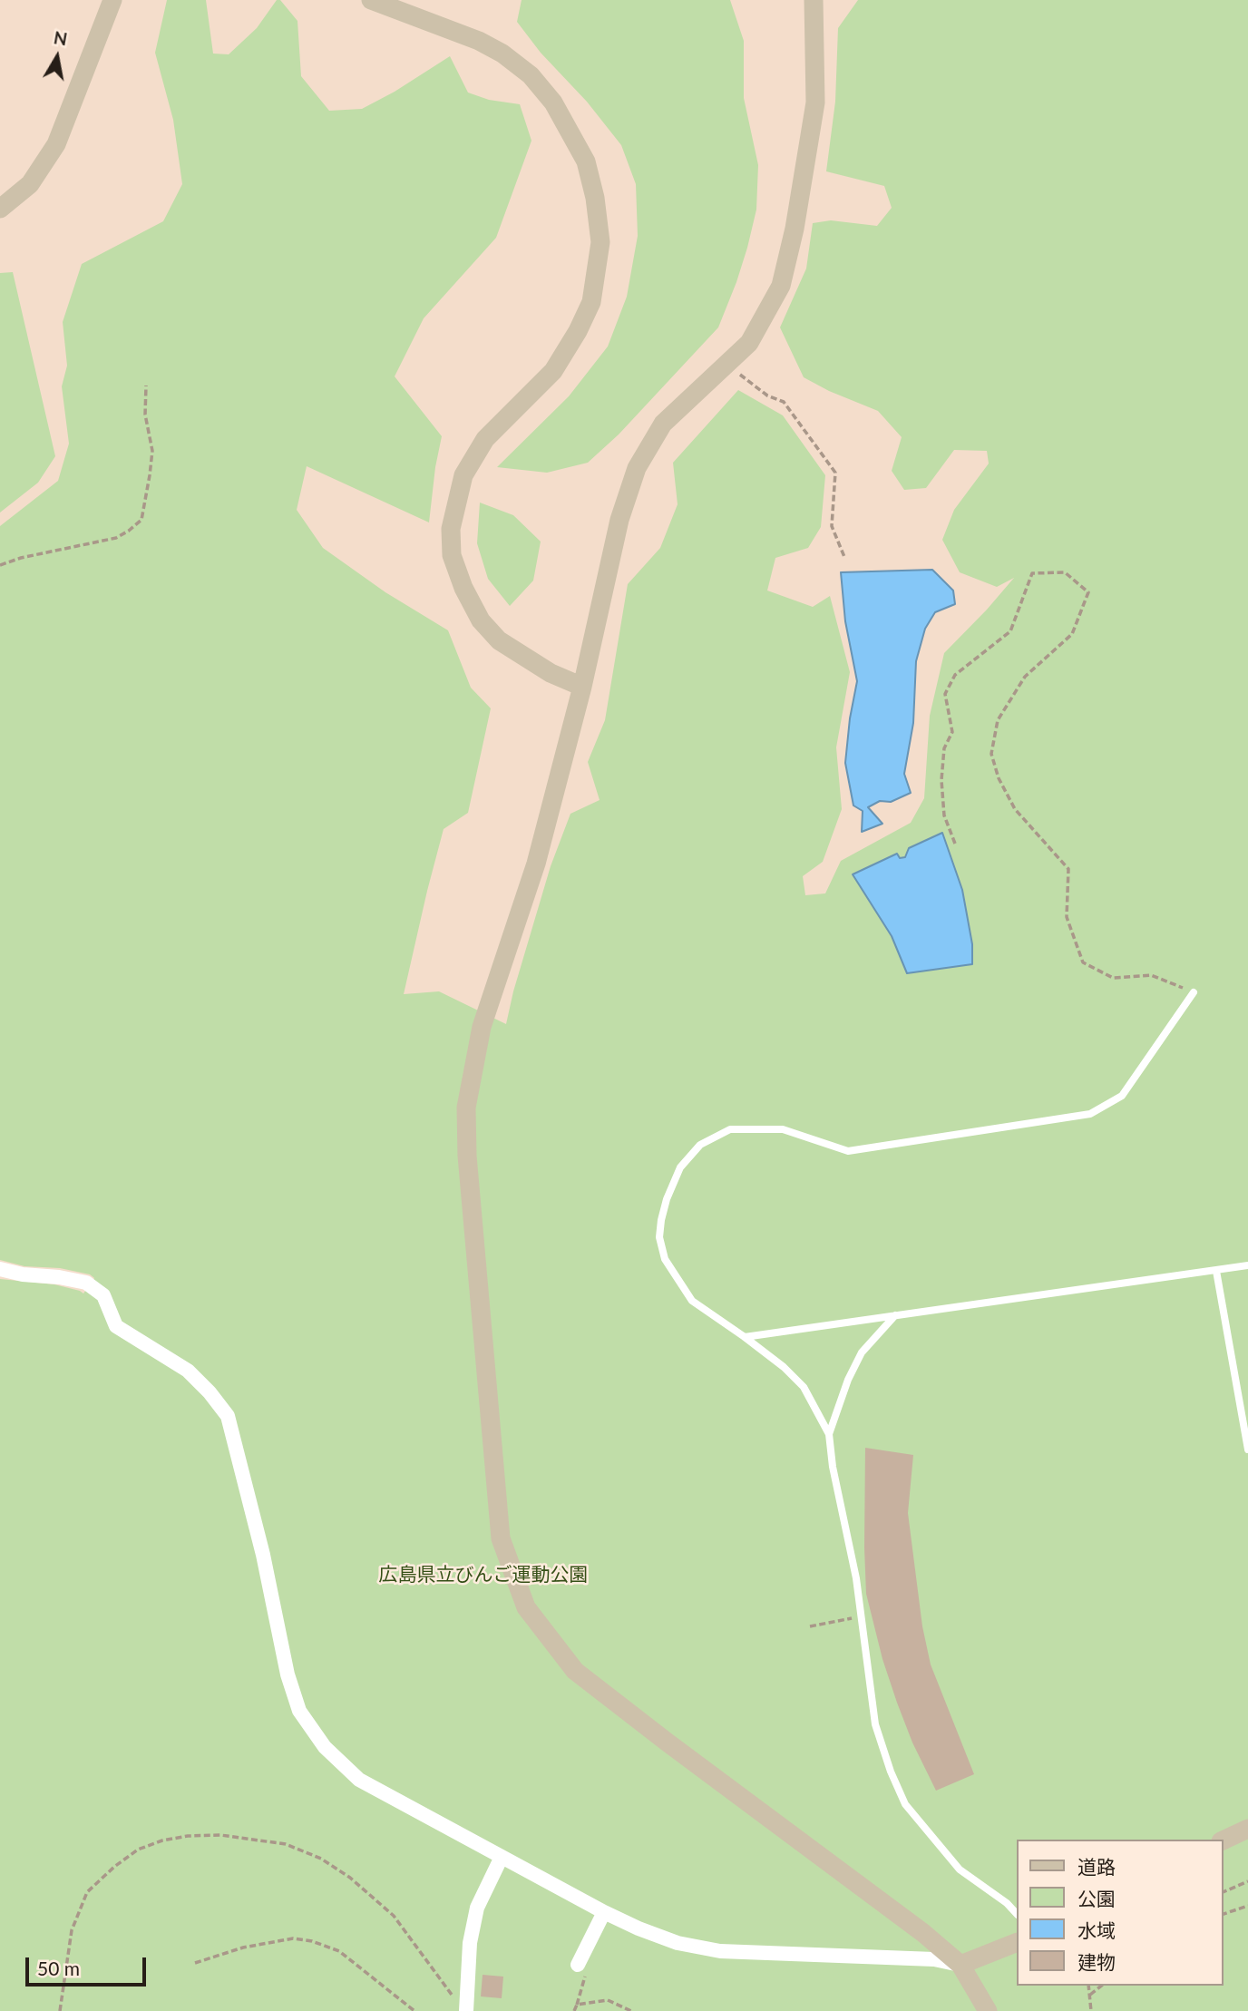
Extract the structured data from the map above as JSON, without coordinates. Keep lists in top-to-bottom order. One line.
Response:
{"parks":["広島県立びんご運動公園"],"legend":["道路","公園","水域","建物"],"scale_bar":"50 m","north":"top"}
